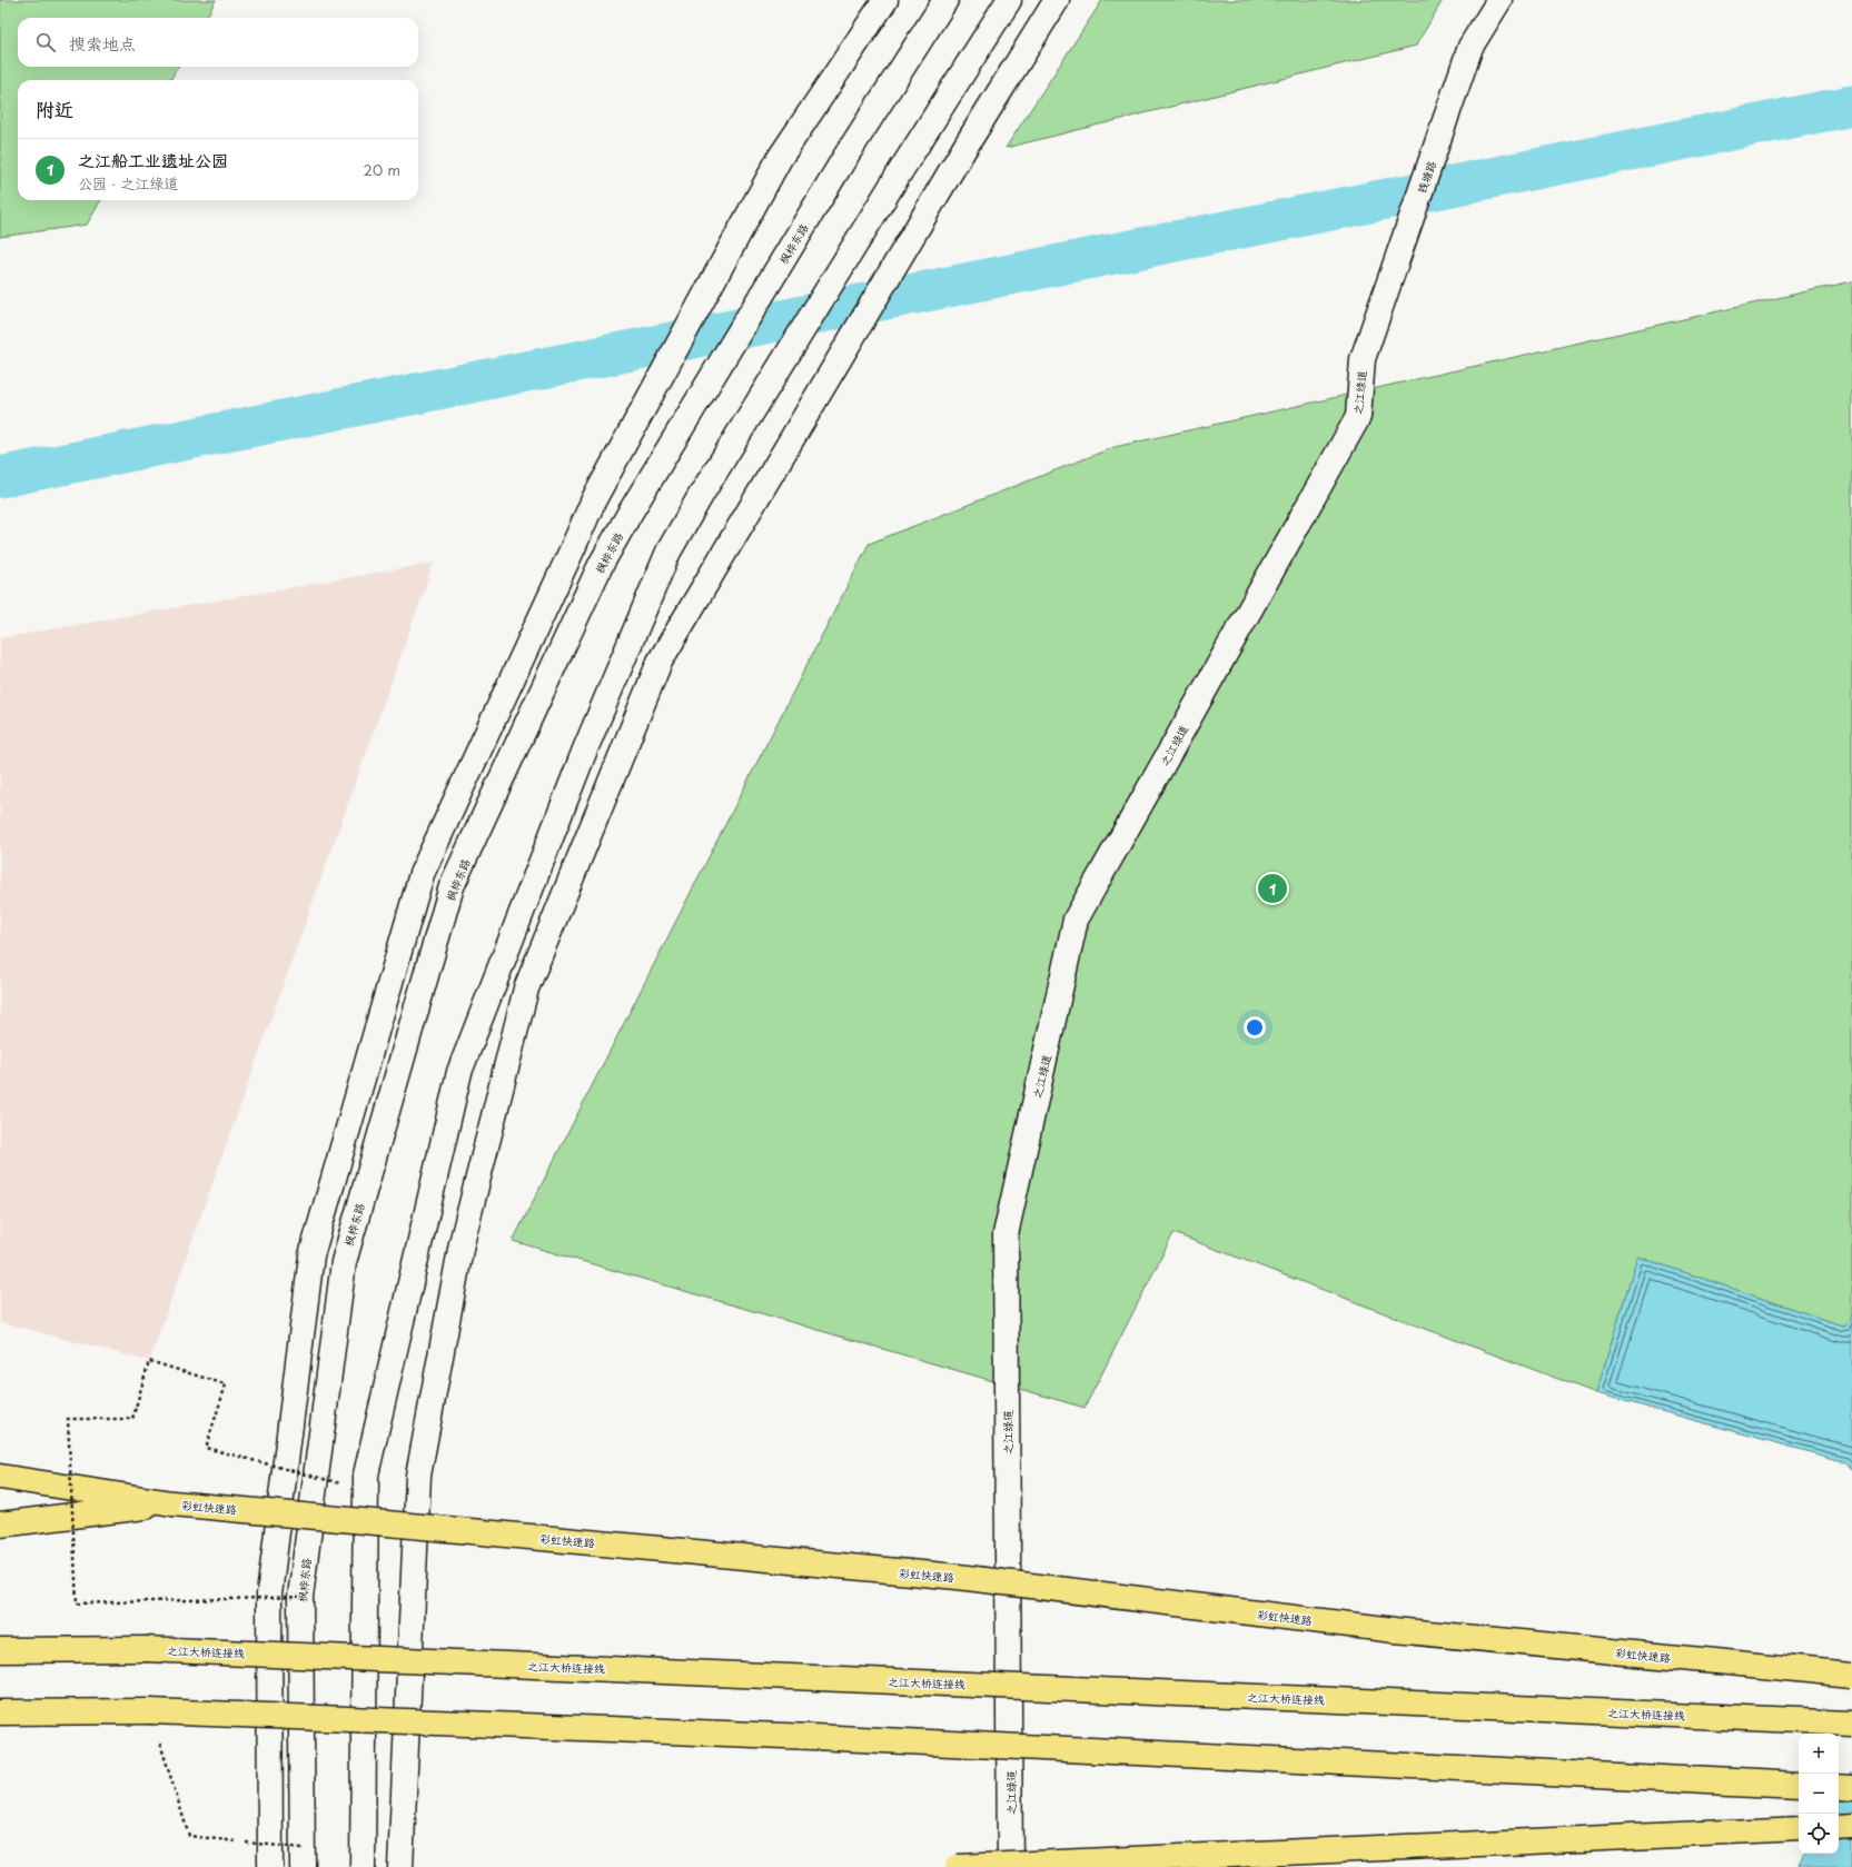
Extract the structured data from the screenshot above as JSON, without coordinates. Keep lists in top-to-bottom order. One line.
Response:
{"streets":{"highway":["彩虹快速路","之江大桥连接线"],"main road":["钱塘路","枫桦东路","之江绿道"]},"crossings":[["钱塘路","之江绿道"]],"page":{"search":"搜索地点","heading":"附近","list":[{"mark":"1","name":"之江船工业遗址公园","note":"公园 · 之江绿道","value":"20 m"}],"pins":"1","map_buttons":["+","−"]}}
